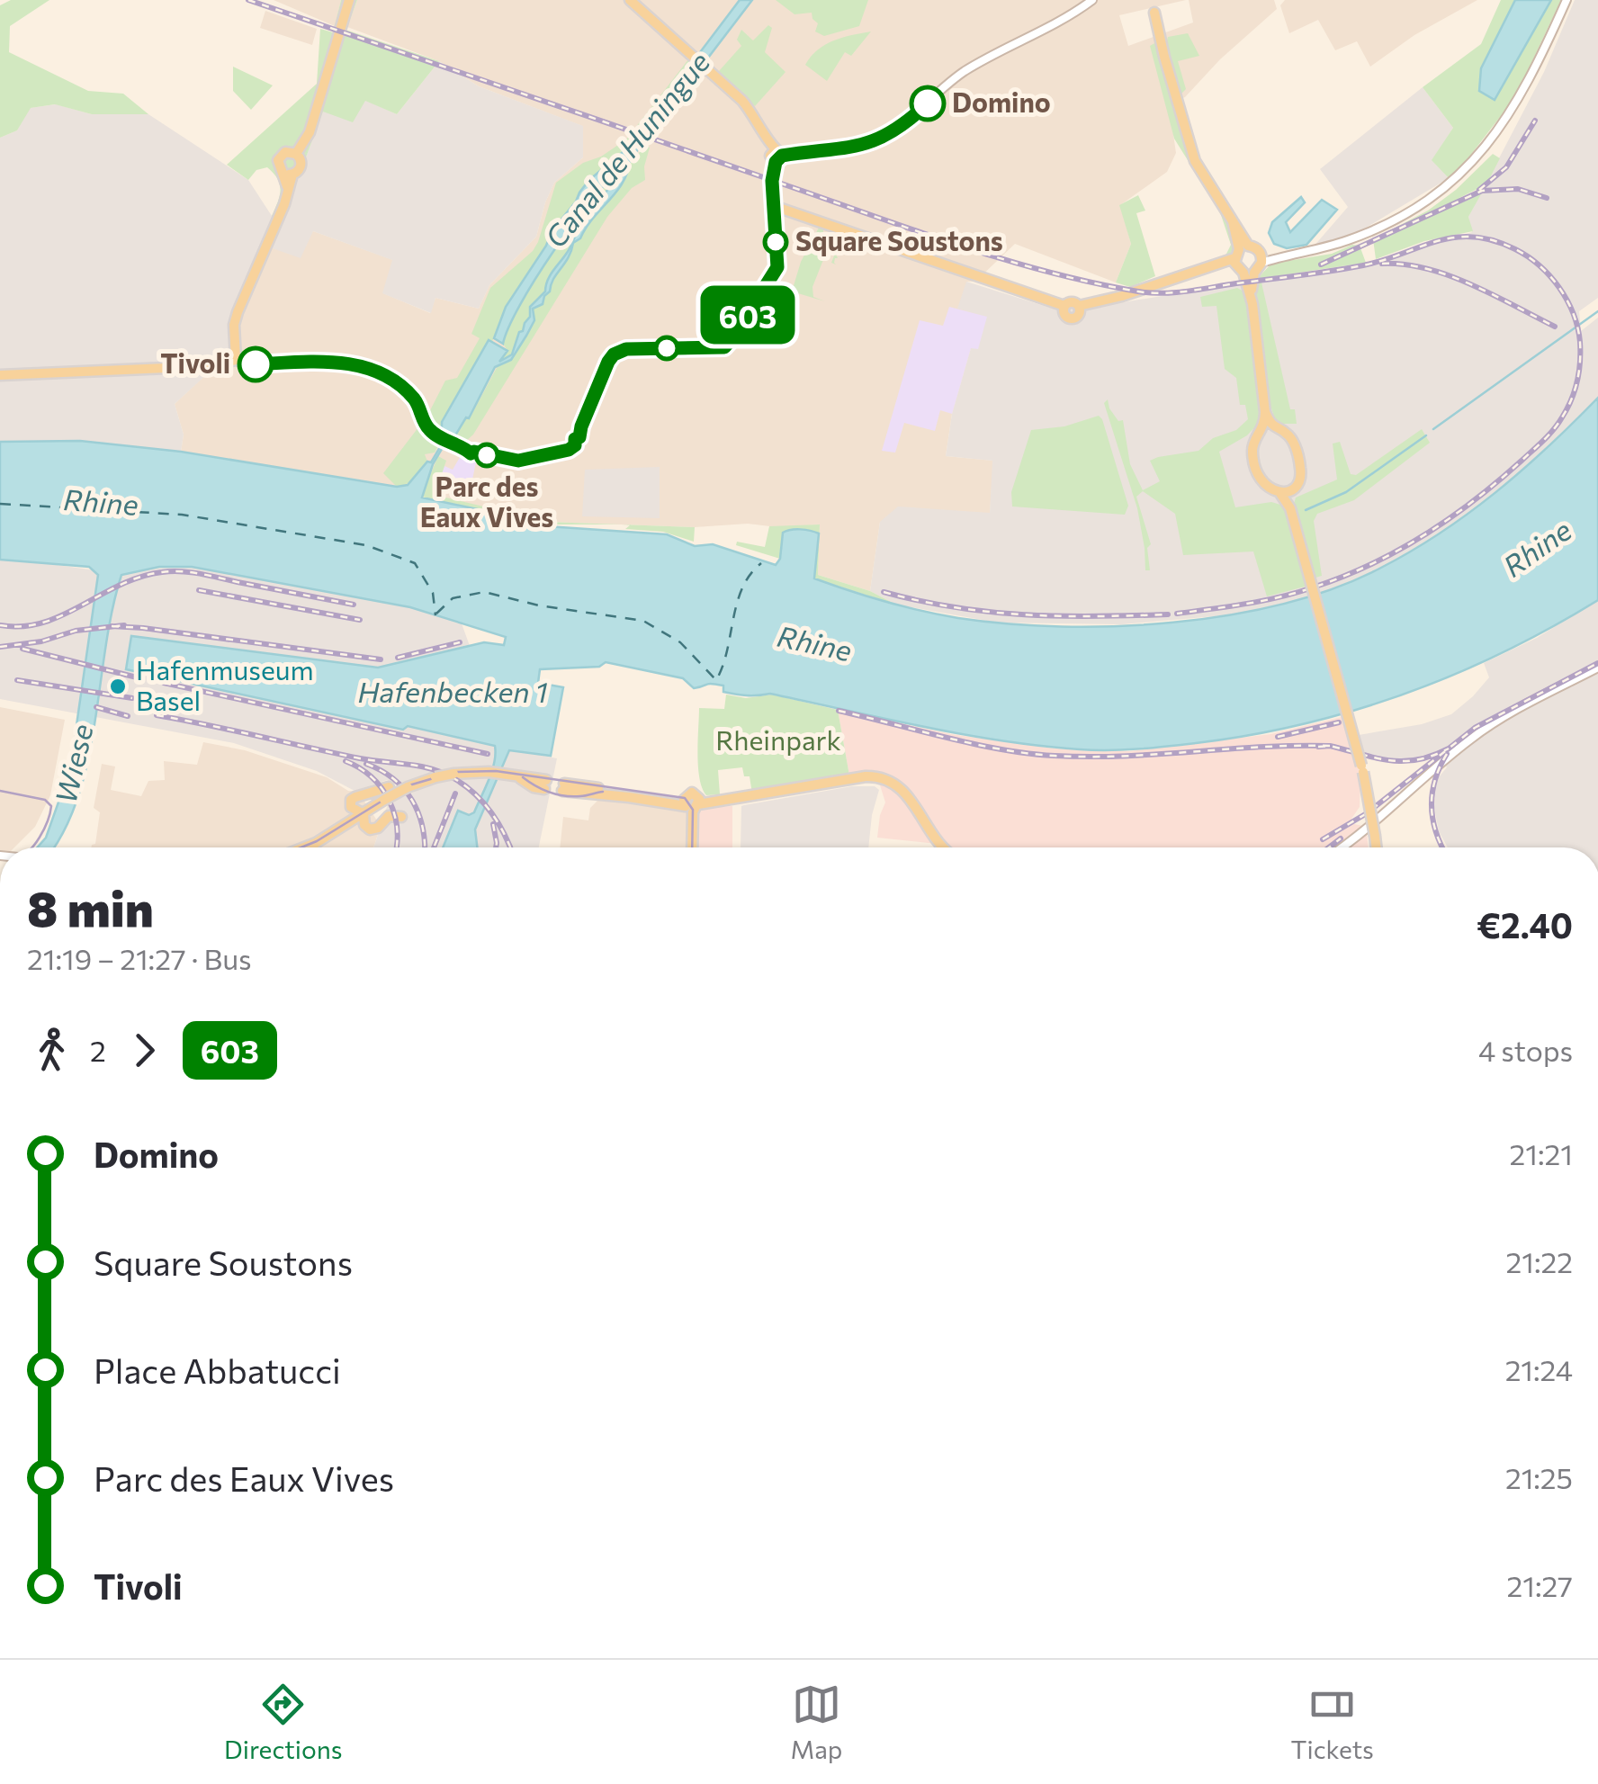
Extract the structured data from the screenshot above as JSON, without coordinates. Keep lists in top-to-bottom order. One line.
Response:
{"water":["Canal de Huningue","Rhine","Hafenbecken 1","Wiese"],"parks":["Rheinpark"],"places":["Domino","Square Soustons","Tivoli","Parc des Eaux Vives","Hafenmuseum Basel"],"lines":["bus line 603"],"page":{"on_map":"603","heading":["8 min","21:19 – 21:27 · Bus","€2.40"],"legs":["2","603","4 stops"],"list":[{"name":"Domino","value":"21:21"},{"name":"Square Soustons","value":"21:22"},{"name":"Place Abbatucci","value":"21:24"},{"name":"Parc des Eaux Vives","value":"21:25"},{"name":"Tivoli","value":"21:27"}],"tabs":["Directions","Map","Tickets"]}}
